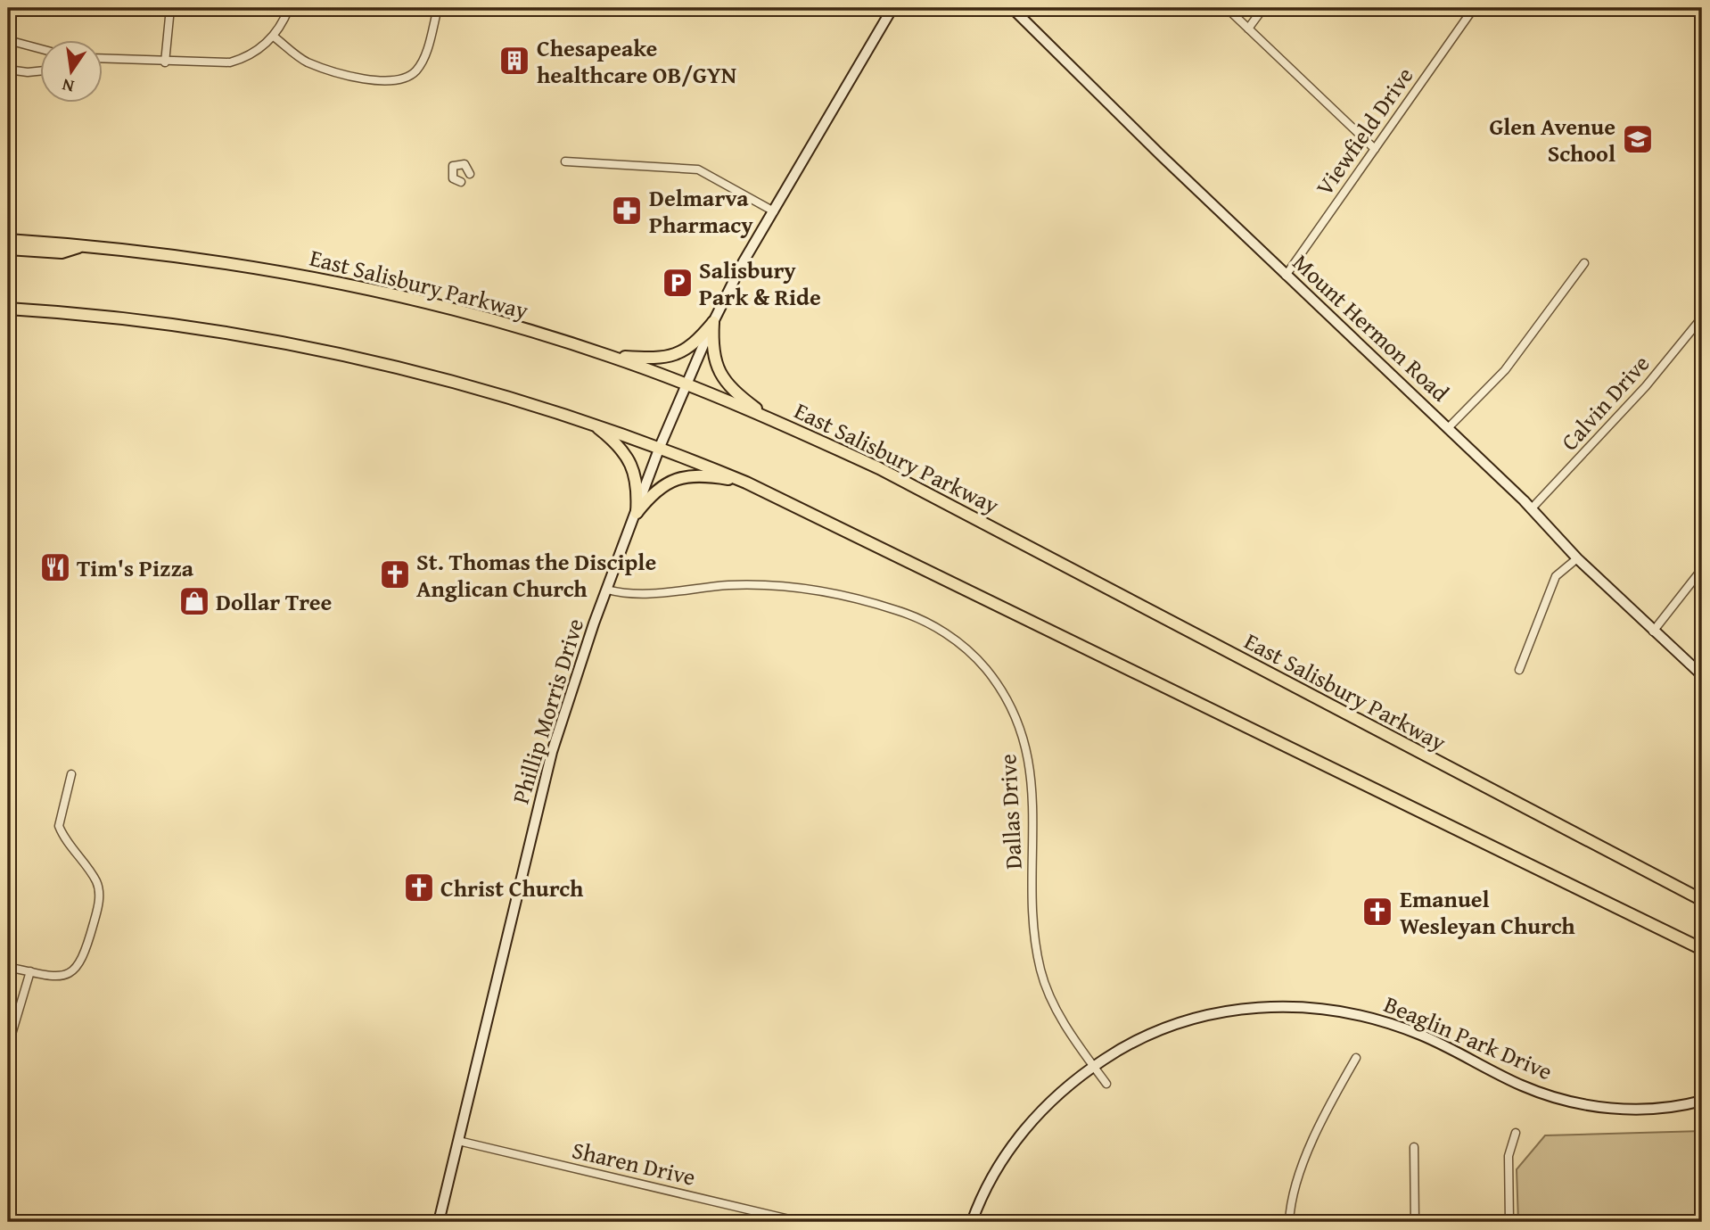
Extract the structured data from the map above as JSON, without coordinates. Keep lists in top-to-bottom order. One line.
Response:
{"streets":{"main road":["East Salisbury Parkway","Mount Hermon Road","Phillip Morris Drive","Beaglin Park Drive"],"street":["Viewfield Drive","Calvin Drive","Dallas Drive","Sharen Drive"]},"crossings":[["Viewfield Drive","Mount Hermon Road"],["East Salisbury Parkway","Phillip Morris Drive"],["Mount Hermon Road","Calvin Drive"],["Phillip Morris Drive","Dallas Drive"],["Phillip Morris Drive","Sharen Drive"],["Dallas Drive","Beaglin Park Drive"]],"places":{"building":["Chesapeake healthcare OB/GYN"],"school or university":["Glen Avenue School"],"pharmacy":["Delmarva Pharmacy"],"parking":["Salisbury Park & Ride"],"restaurant":["Tim's Pizza"],"church":["St. Thomas the Disciple Anglican Church","Christ Church","Emanuel Wesleyan Church"],"shop":["Dollar Tree"]},"north":"bottom"}
